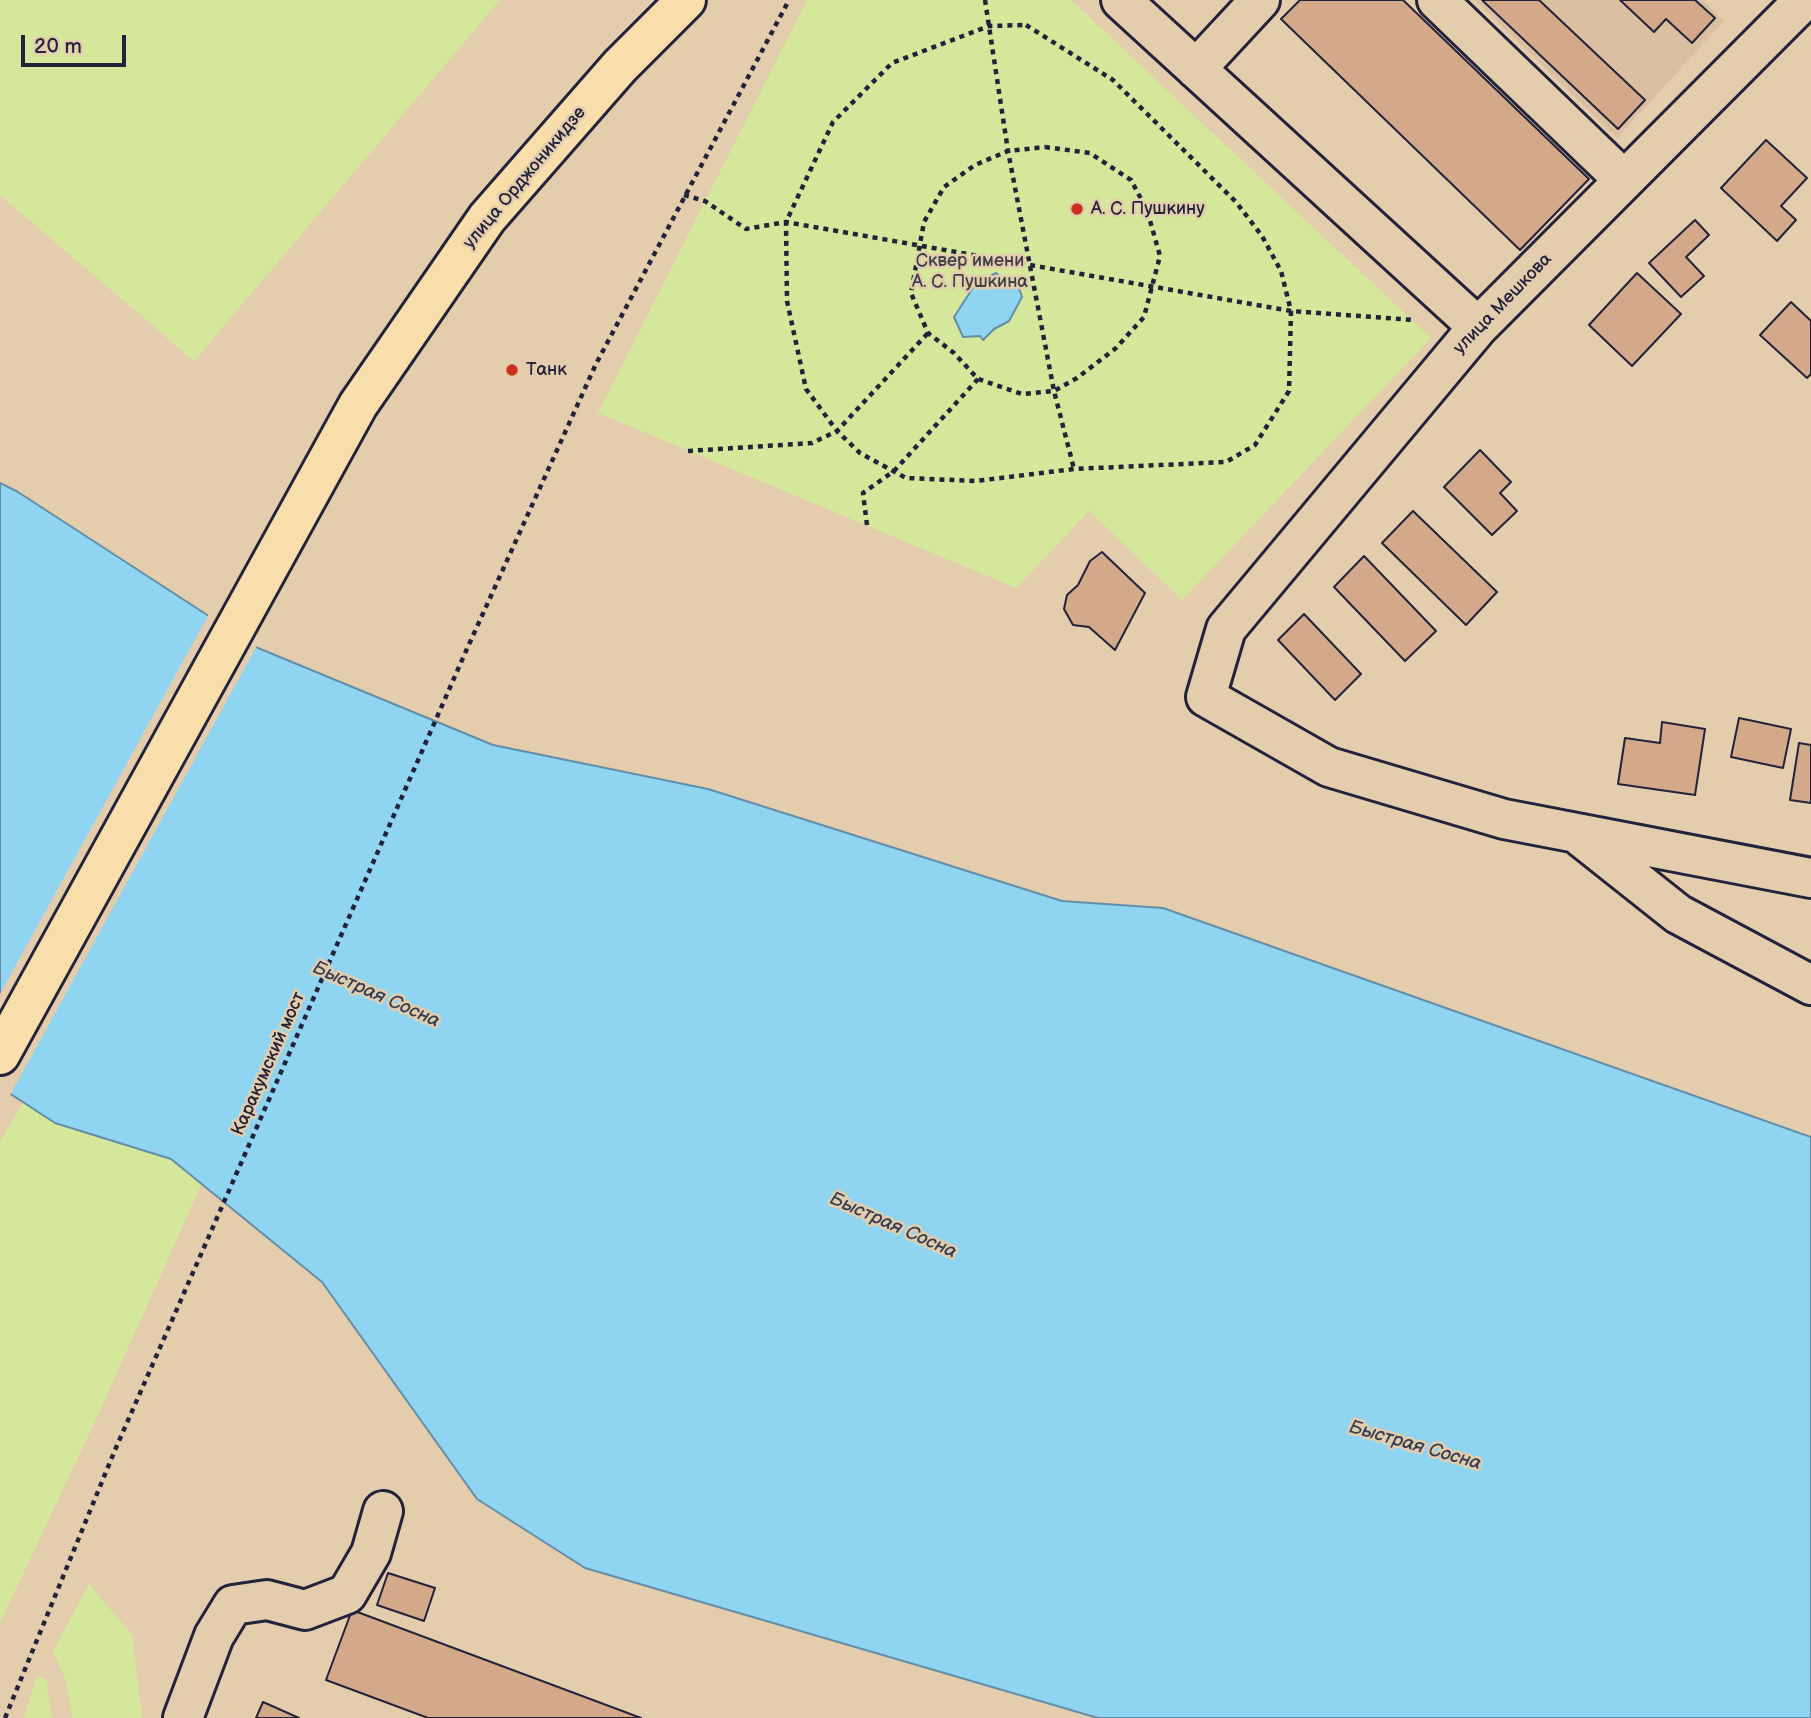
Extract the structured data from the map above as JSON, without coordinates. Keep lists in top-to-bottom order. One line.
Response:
{"streets":{"main road":["улица Орджоникидзе"],"street":["улица Мешкова"],"path":["Каракумский мост"]},"water":["Быстрая Сосна"],"parks":["Сквер имени А. С. Пушкина"],"places":["А. С. Пушкину","Танк"],"scale_bar":"20 m"}
